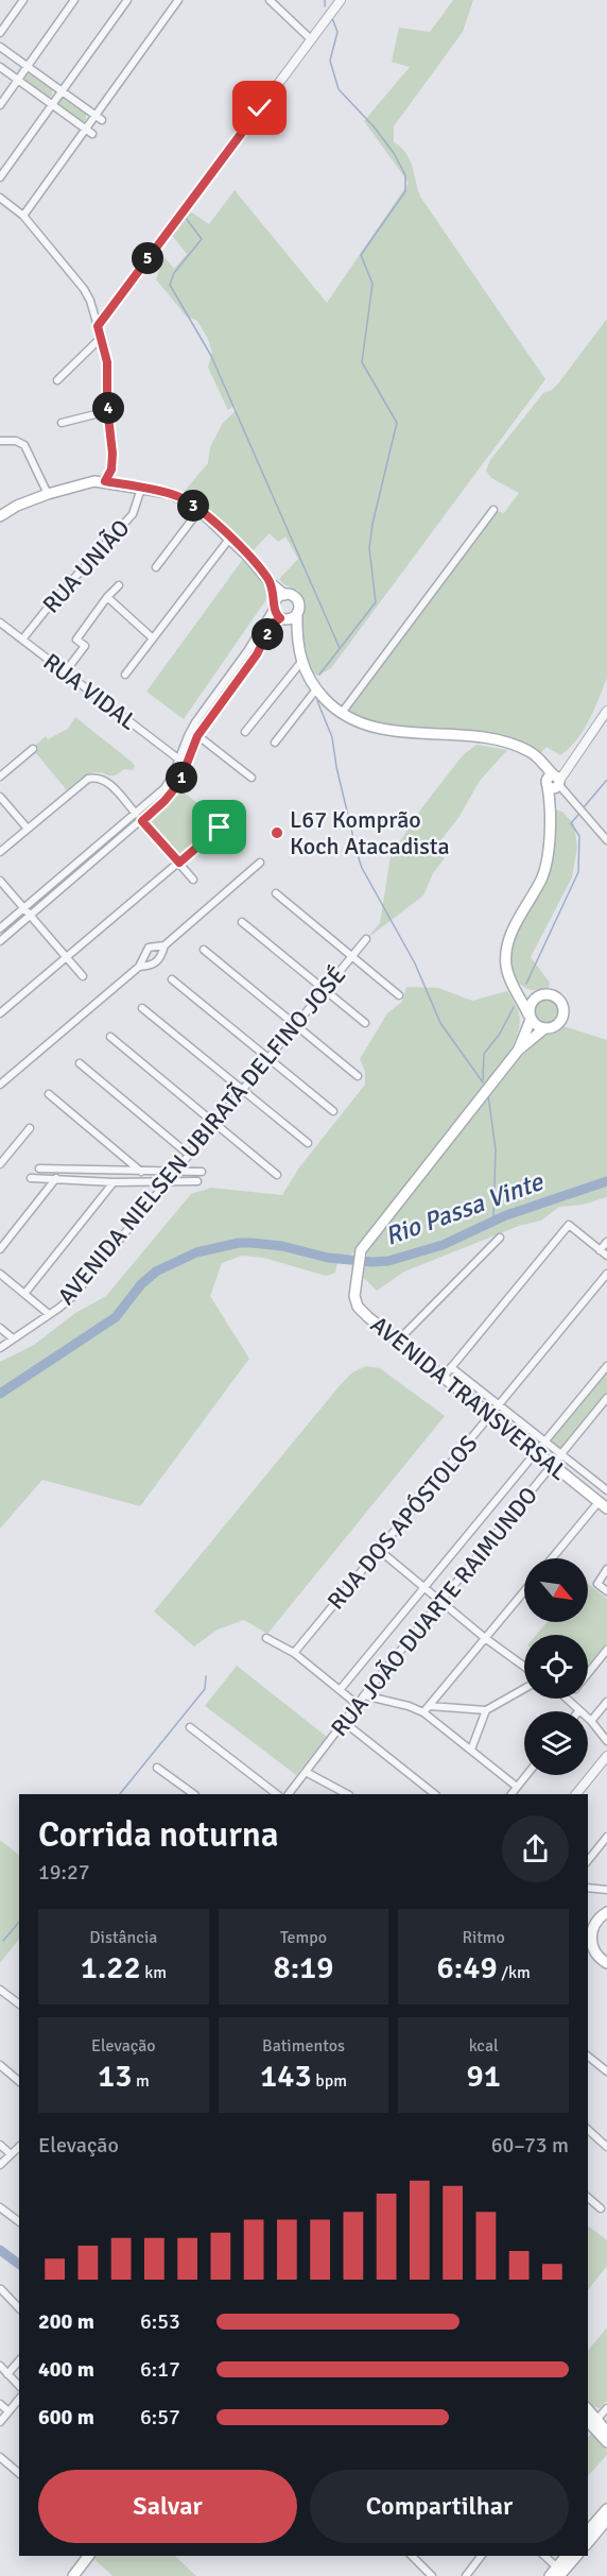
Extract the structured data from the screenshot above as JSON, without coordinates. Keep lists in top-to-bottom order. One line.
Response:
{"streets":{"main road":["AVENIDA TRANSVERSAL"],"street":["RUA UNIÃO","RUA VIDAL","AVENIDA NIELSEN UBIRATÃ DELFINO JOSÉ","RUA DOS APÓSTOLOS","RUA JOÃO DUARTE RAIMUNDO"]},"crossings":[["RUA UNIÃO","RUA VIDAL"],["AVENIDA TRANSVERSAL","RUA DOS APÓSTOLOS"],["AVENIDA TRANSVERSAL","RUA JOÃO DUARTE RAIMUNDO"]],"water":["Rio Passa Vinte"],"places":["L67 Komprão Koch Atacadista"],"north":"bottom right","page":{"pins":["5","4","3","2","1"],"heading":["Corrida noturna","19:27"],"stats":[["Distância","1.22 km"],["Tempo","8:19"],["Ritmo","6:49 /km"],["Elevação","13 m"],["Batimentos","143 bpm"],["kcal","91"]],"chart":["Elevação","60–73 m"],"list":[{"name":"200 m","note":"6:53"},{"name":"400 m","note":"6:17"},{"name":"600 m","note":"6:57"}],"buttons":["Salvar","Compartilhar"]}}
